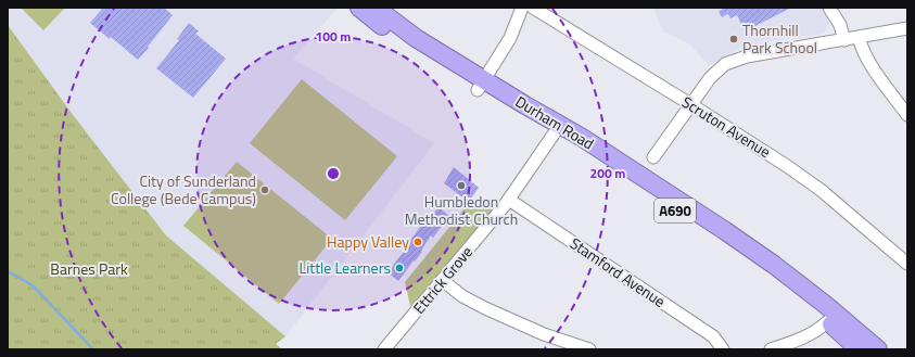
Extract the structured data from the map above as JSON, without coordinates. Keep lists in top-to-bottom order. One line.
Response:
{"streets":{"highway":["Durham Road","A690"],"street":["Scruton Avenue","Stamford Avenue","Ettrick Grove"]},"crossings":[["Durham Road","Ettrick Grove"],["Stamford Avenue","Ettrick Grove"]],"parks":["Barnes Park"],"places":["Thornhill Park School","Humbledon Methodist Church","City of Sunderland College (Bede Campus)","Happy Valley","Little Learners"],"rings":["100 m","200 m"]}
